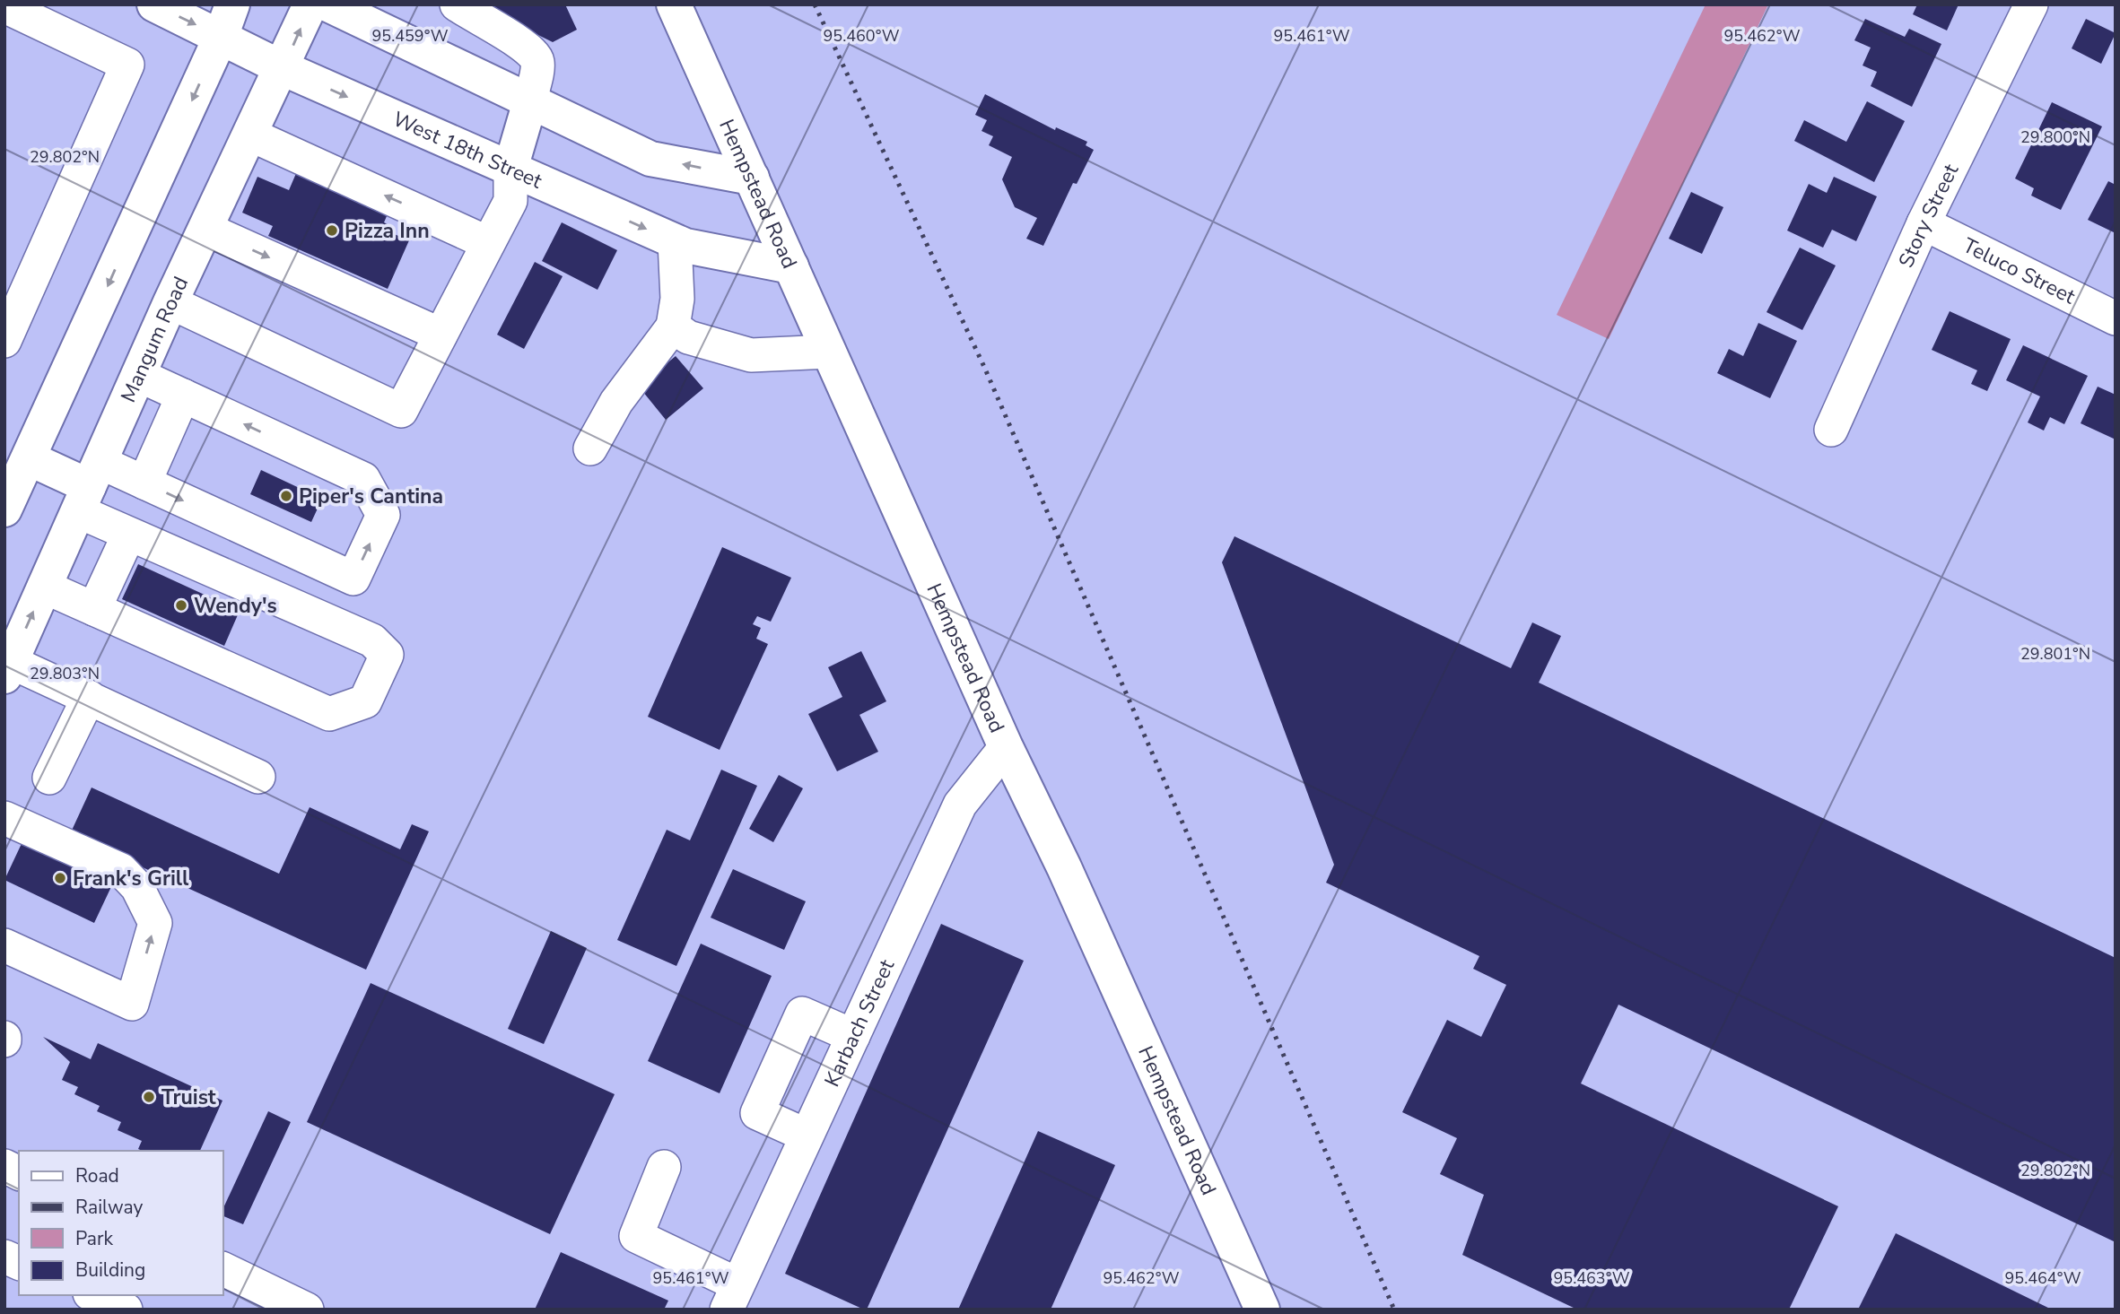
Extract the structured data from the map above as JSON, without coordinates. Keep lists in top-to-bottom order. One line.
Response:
{"streets":{"main road":["West 18th Street","Hempstead Road","Mangum Road"],"street":["Story Street","Teluco Street","Karbach Street"]},"crossings":[["West 18th Street","Hempstead Road"],["West 18th Street","Mangum Road"],["Hempstead Road","Karbach Street"],["Story Street","Teluco Street"]],"places":["Pizza Inn","Piper's Cantina","Wendy's","Frank's Grill","Truist"],"legend":["Road","Railway","Park","Building"],"coordinates":["95.459°W","95.460°W","95.461°W","95.462°W","29.800°N","29.802°N","29.801°N","29.803°N","95.463°W","95.464°W"]}
